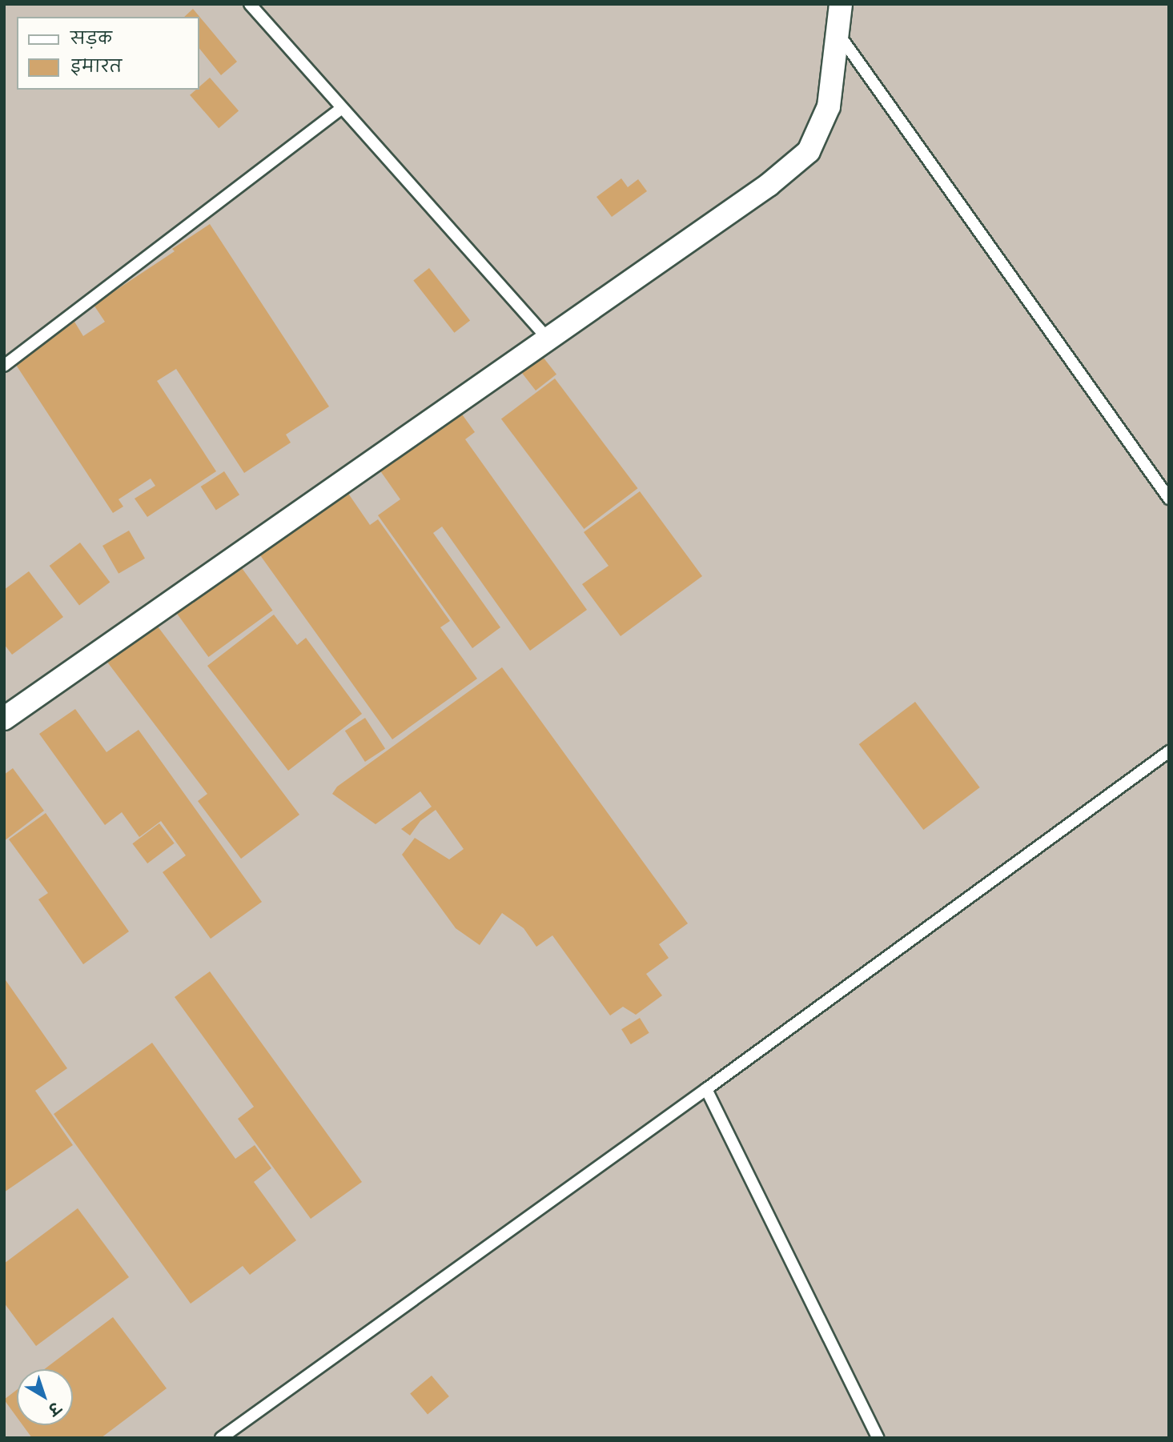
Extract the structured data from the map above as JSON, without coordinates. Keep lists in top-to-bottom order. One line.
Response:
{"legend":["सड़क","इमारत"],"north":"bottom right"}
